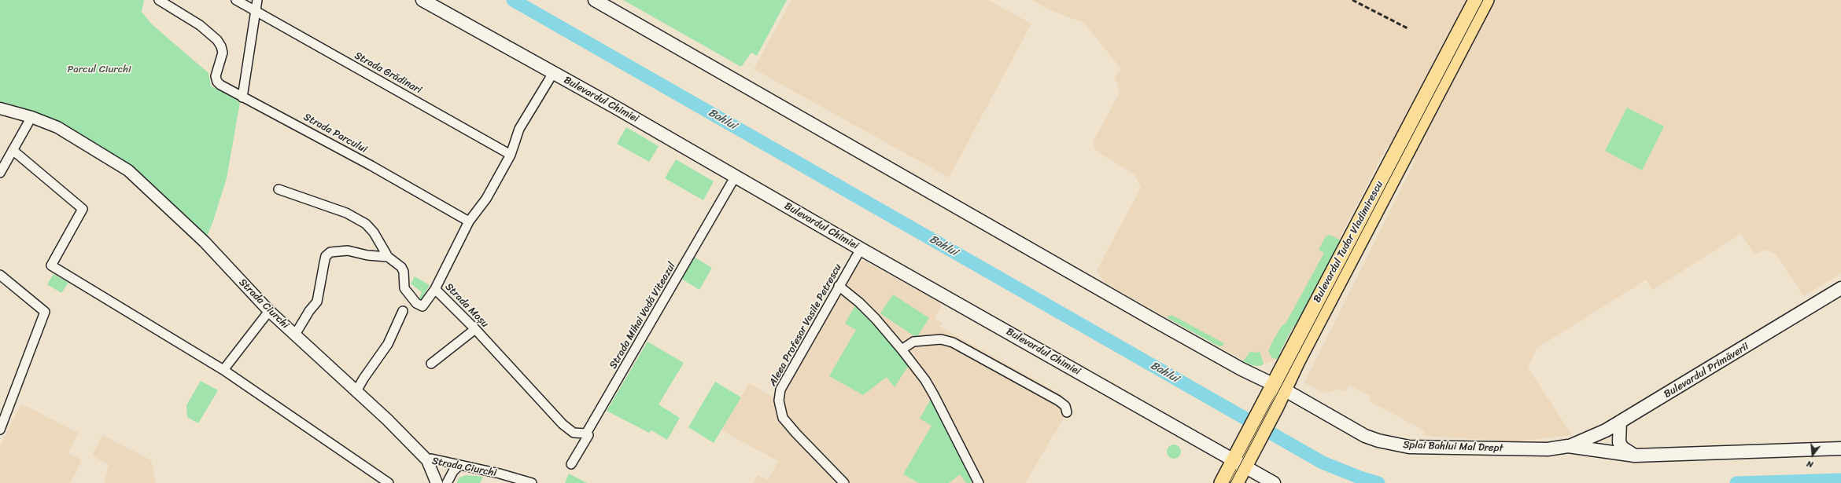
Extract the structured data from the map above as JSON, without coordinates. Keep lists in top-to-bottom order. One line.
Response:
{"streets":{"main road":["Bulevardul Chimiei","Bulevardul Tudor Vladimirescu","Bulevardul Primăverii","Splai Bahlui Mal Drept"],"street":["Strada Grădinari","Strada Parcului","Strada Ciurchi","Strada Moșu","Strada Mihai Vodă Viteazul","Aleea Profesor Vasile Petrescu"]},"crossings":[["Bulevardul Chimiei","Bulevardul Tudor Vladimirescu"],["Bulevardul Chimiei","Strada Mihai Vodă Viteazul"],["Bulevardul Chimiei","Aleea Profesor Vasile Petrescu"],["Bulevardul Tudor Vladimirescu","Splai Bahlui Mal Drept"],["Strada Moșu","Strada Mihai Vodă Viteazul"],["Bulevardul Primăverii","Splai Bahlui Mal Drept"]],"water":["Bahlui"],"parks":["Parcul Ciurchi"],"north":"bottom"}
